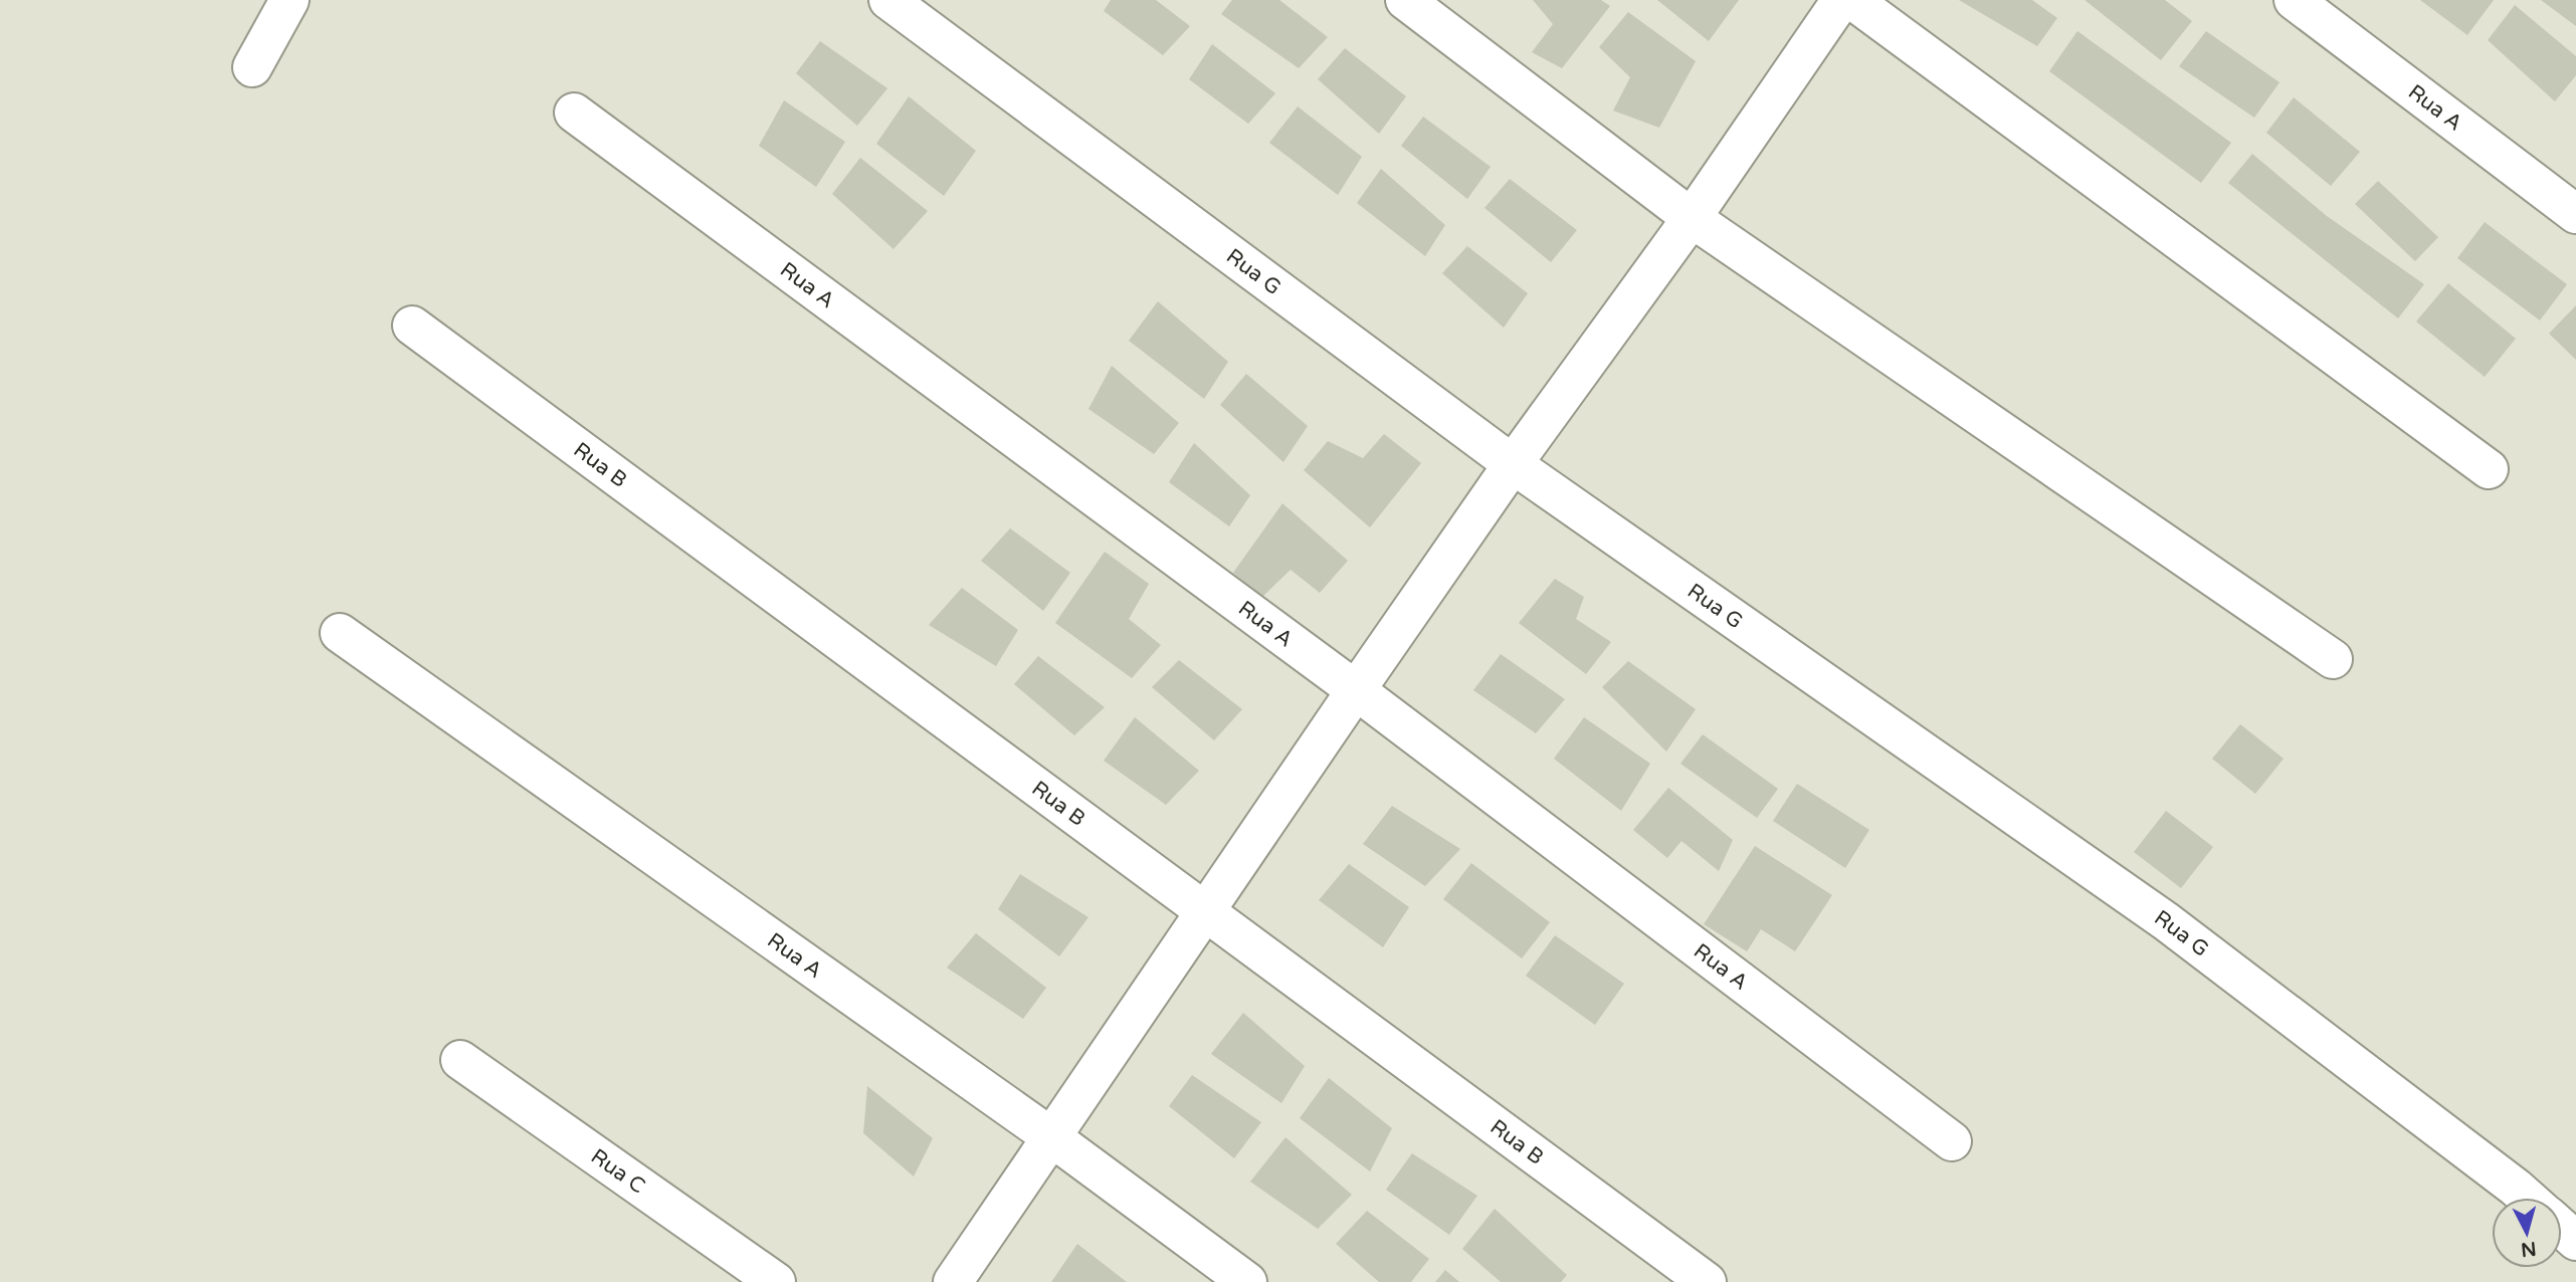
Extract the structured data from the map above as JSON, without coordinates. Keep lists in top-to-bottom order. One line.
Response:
{"streets":{"street":["Rua A","Rua G","Rua B","Rua C"]},"north":"bottom"}
